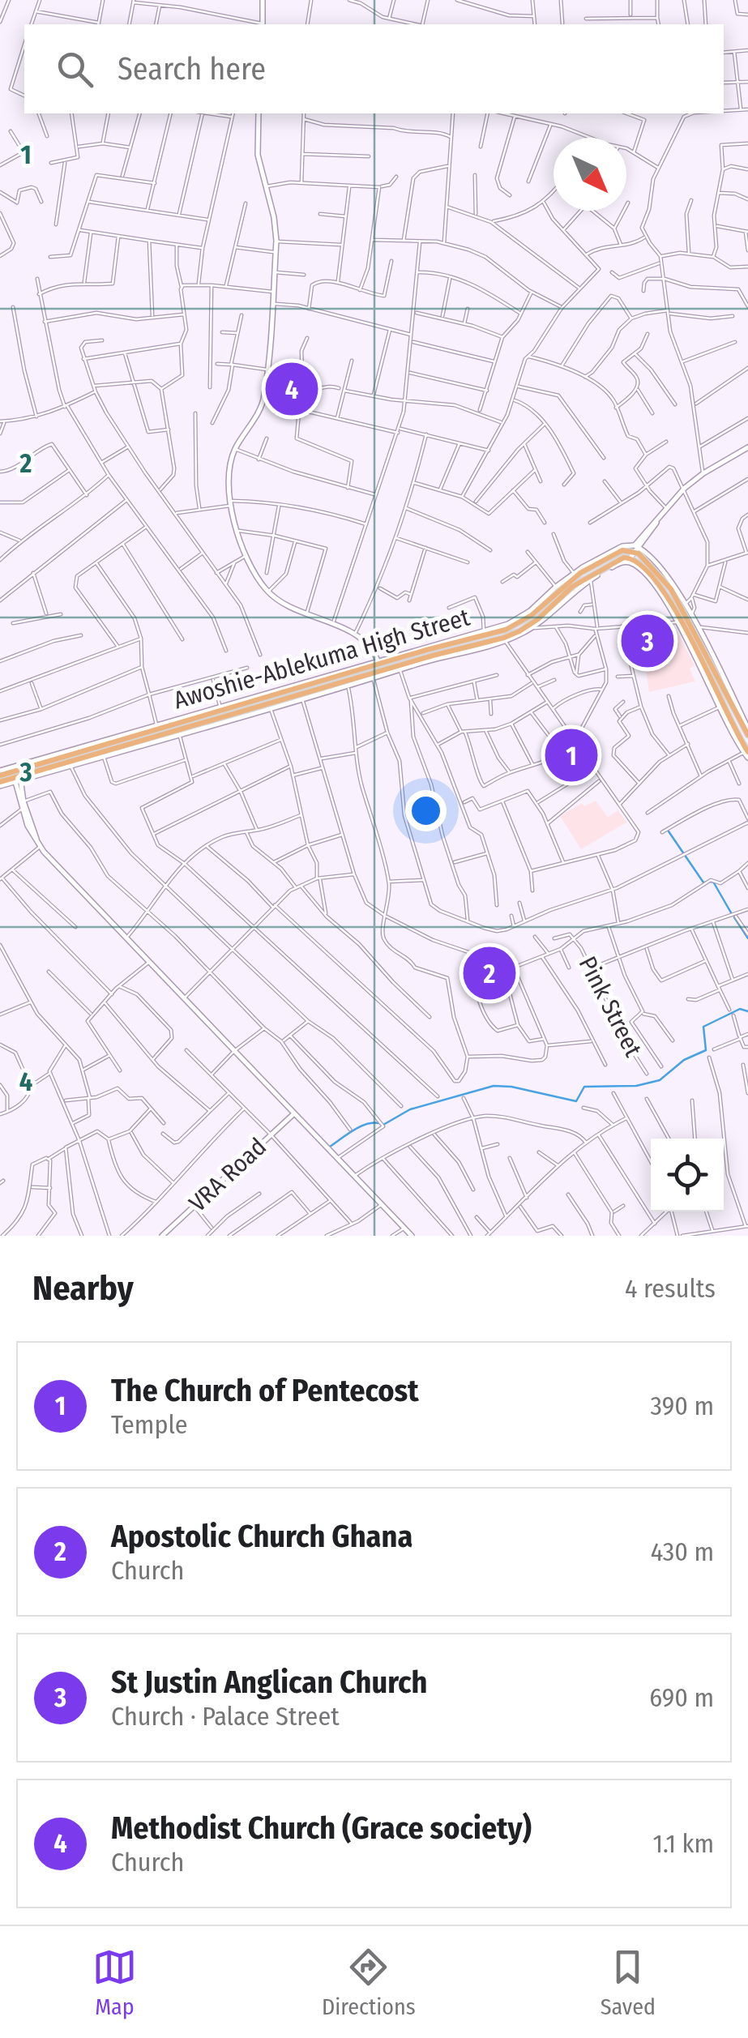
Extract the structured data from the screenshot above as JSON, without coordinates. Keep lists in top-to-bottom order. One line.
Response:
{"streets":{"main road":["Awoshie-Ablekuma High Street"],"street":["Pink Street","VRA Road"]},"north":"bottom right","page":{"search":"Search here","pins":["4","3","1","2"],"heading":["Nearby","4 results"],"list":[{"mark":"1","name":"The Church of Pentecost","note":"Temple","value":"390 m"},{"mark":"2","name":"Apostolic Church Ghana","note":"Church","value":"430 m"},{"mark":"3","name":"St Justin Anglican Church","note":"Church · Palace Street","value":"690 m"},{"mark":"4","name":"Methodist Church (Grace society)","note":"Church","value":"1.1 km"}],"nav":["Map","Directions","Saved"]},"grid":{"rows":["1","2","3","4"]}}
